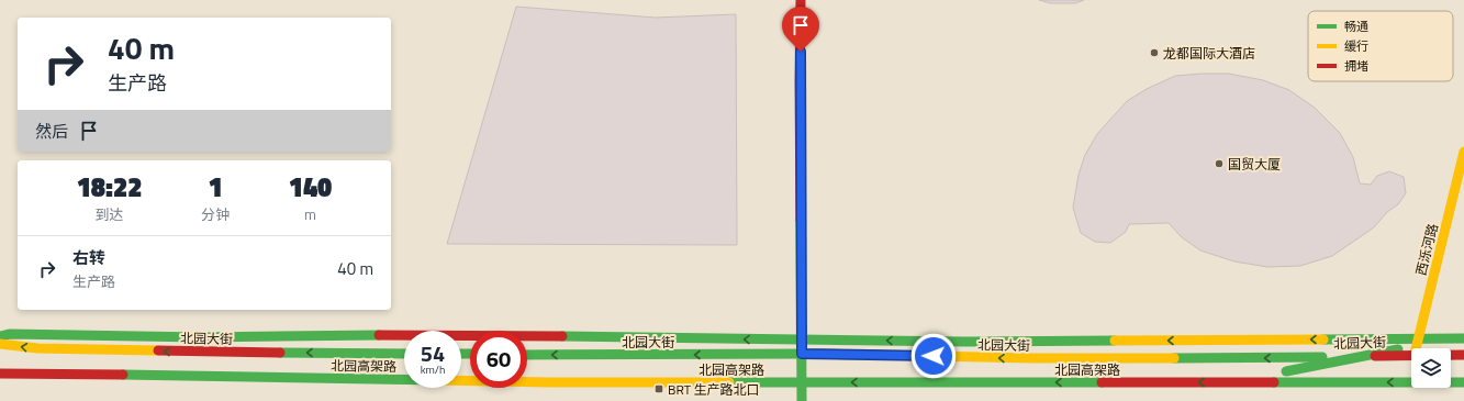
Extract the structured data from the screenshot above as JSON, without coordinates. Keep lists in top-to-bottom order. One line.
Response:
{"streets":{"main road":["西泺河路","北园大街","北园高架路"]},"places":{"other":["龙都国际大酒店","国贸大厦"],"transit":["BRT 生产路北口"]},"legend":["畅通","缓行","拥堵"],"page":{"turn":["40 m","生产路"],"then":"然后","eta":["18:22","到达","1","分钟","140","m"],"list":[{"name":"右转","note":"生产路","value":"40 m"}],"speed":"54 km/h","limit":"60"}}
